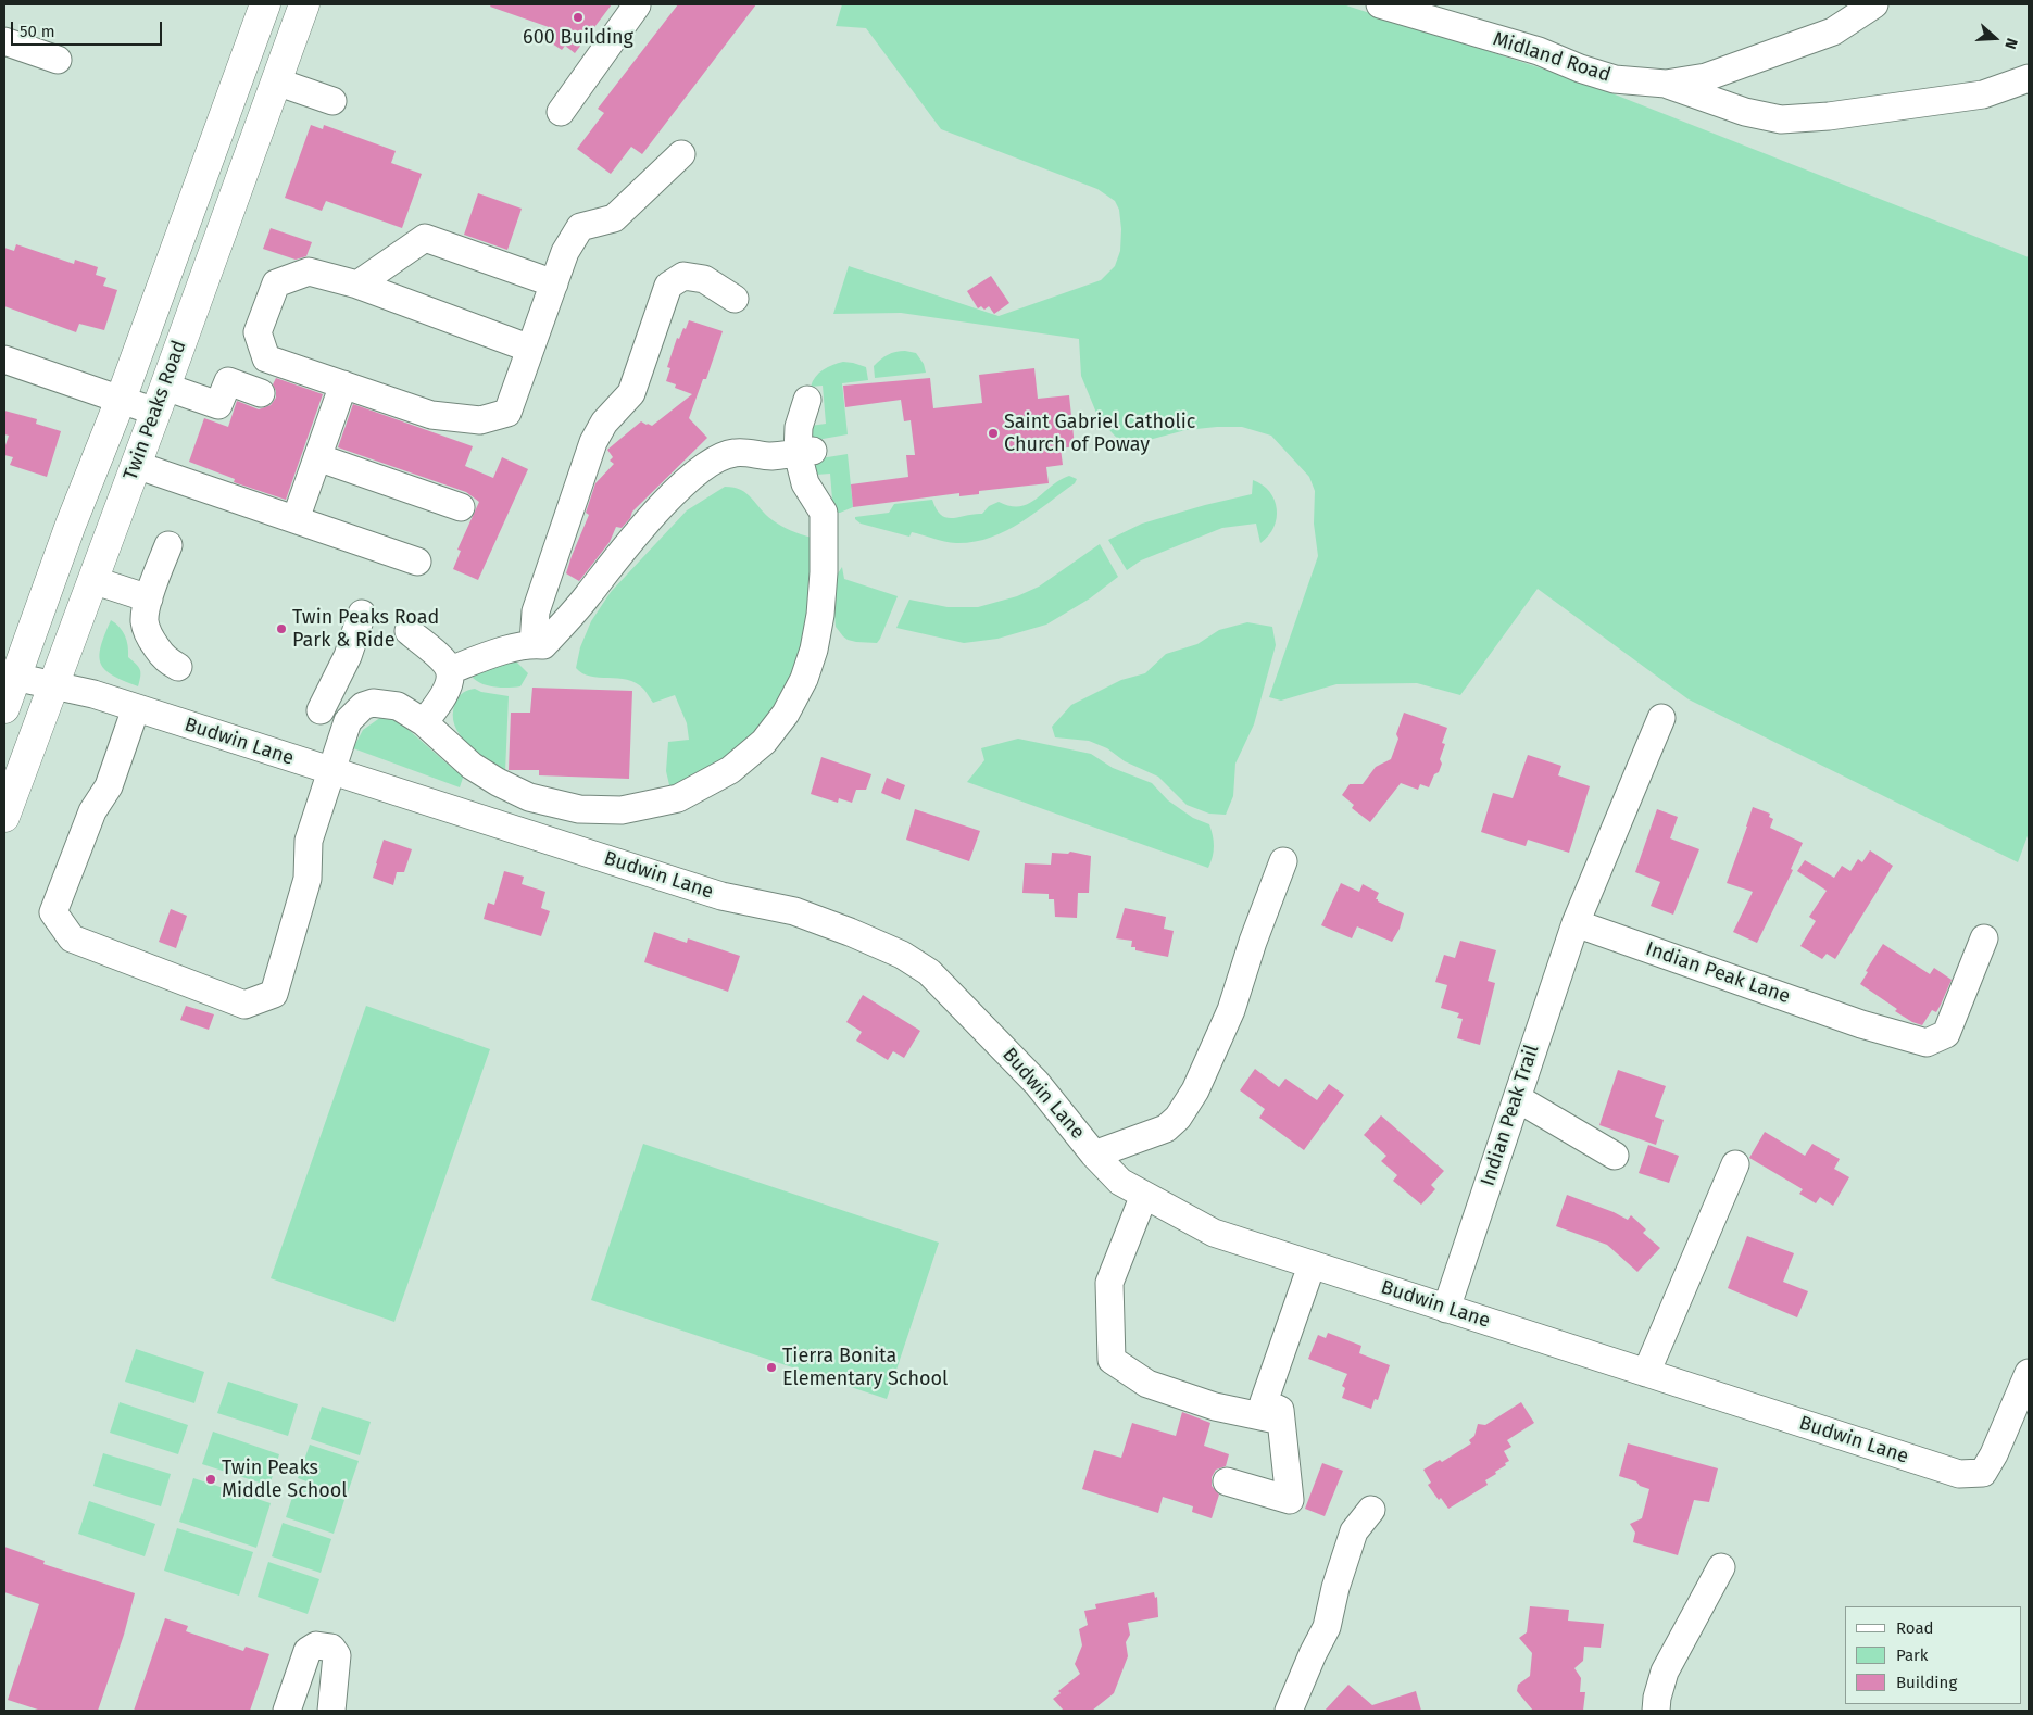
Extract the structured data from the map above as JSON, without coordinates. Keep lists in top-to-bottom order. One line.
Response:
{"streets":{"main road":["Twin Peaks Road"],"street":["Midland Road","Budwin Lane","Indian Peak Lane","Indian Peak Trail"]},"crossings":[["Twin Peaks Road","Budwin Lane"],["Budwin Lane","Indian Peak Trail"],["Indian Peak Lane","Indian Peak Trail"]],"places":["600 Building","Saint Gabriel Catholic Church of Poway","Twin Peaks Road Park & Ride","Tierra Bonita Elementary School","Twin Peaks Middle School"],"legend":["Road","Park","Building"],"scale_bar":"50 m","north":"right"}
